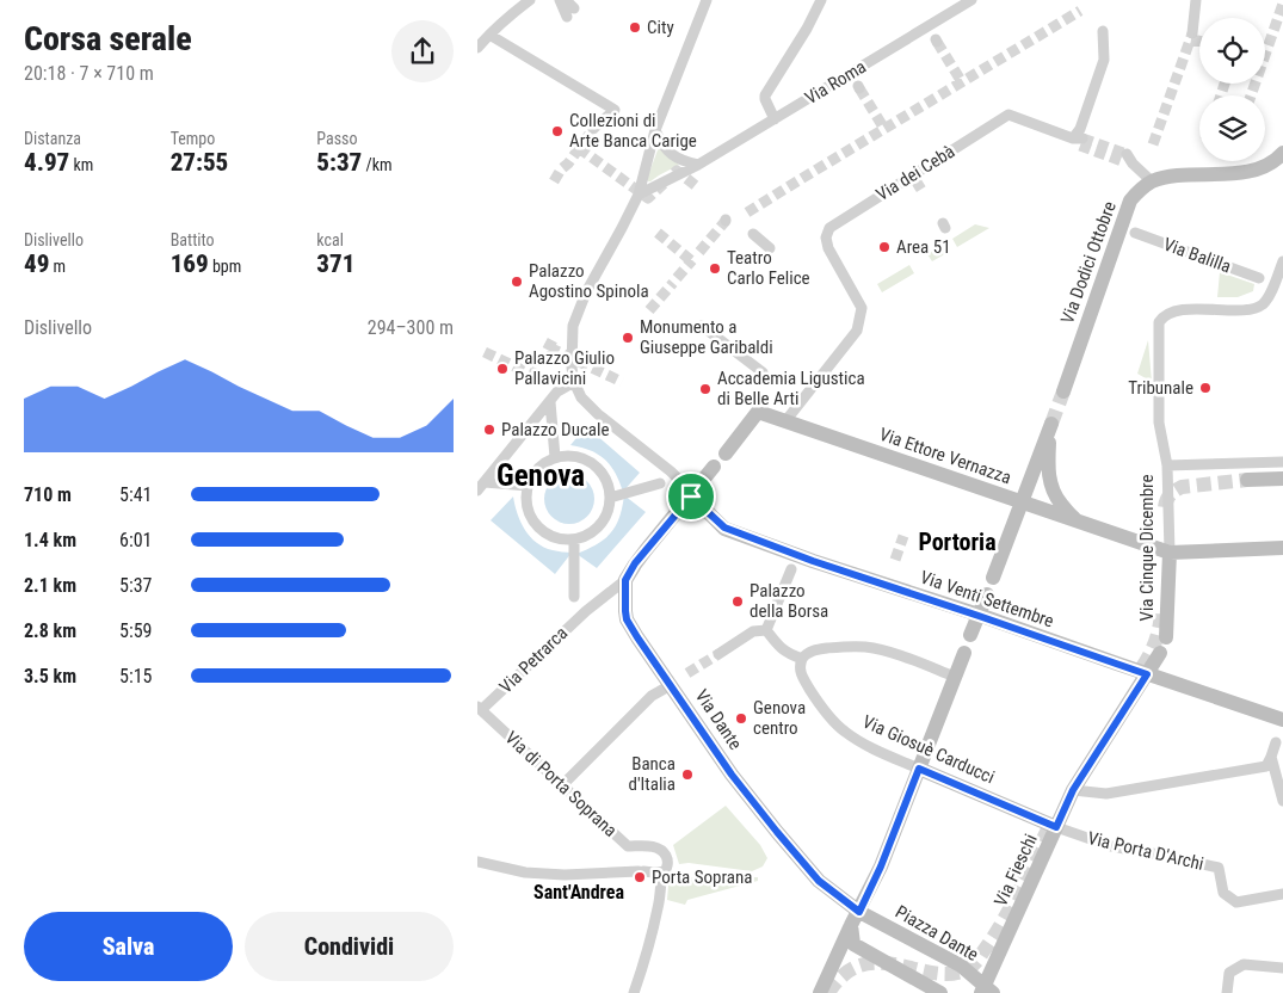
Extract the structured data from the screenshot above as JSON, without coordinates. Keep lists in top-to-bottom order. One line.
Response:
{"streets":{"street":["Via Roma","Via dei Cebà","Via Balilla","Via Dodici Ottobre","Via Ettore Vernazza","Via Cinque Dicembre","Via Venti Settembre","Via Petrarca","Via Dante","Via Giosuè Carducci","Via di Porta Soprana","Via Porta D'Archi","Via Fieschi","Piazza Dante"]},"crossings":[["Via dei Cebà","Via Ettore Vernazza"],["Via Ettore Vernazza","Via Cinque Dicembre"],["Via Venti Settembre","Via Fieschi"],["Via Petrarca","Via Dante"],["Via Petrarca","Via di Porta Soprana"],["Via Dante","Piazza Dante"],["Via Giosuè Carducci","Via Porta D'Archi"],["Via Giosuè Carducci","Via Fieschi"],["Via Porta D'Archi","Via Fieschi"],["Via Fieschi","Piazza Dante"]],"districts":["Genova","Portoria","Sant'Andrea"],"places":["City","Collezioni di Arte Banca Carige","Area 51","Teatro Carlo Felice","Palazzo Agostino Spinola","Monumento a Giuseppe Garibaldi","Palazzo Giulio Pallavicini","Tribunale","Accademia Ligustica di Belle Arti","Palazzo Ducale","Palazzo della Borsa","Genova centro","Banca d'Italia","Porta Soprana"],"page":{"heading":["Corsa serale","20:18 · 7 × 710 m"],"stats":[["Distanza","4.97 km"],["Tempo","27:55"],["Passo","5:37 /km"],["Dislivello","49 m"],["Battito","169 bpm"],["kcal","371"]],"chart":["Dislivello","294–300 m"],"list":[{"name":"710 m","note":"5:41"},{"name":"1.4 km","note":"6:01"},{"name":"2.1 km","note":"5:37"},{"name":"2.8 km","note":"5:59"},{"name":"3.5 km","note":"5:15"}],"buttons":["Salva","Condividi"]}}
